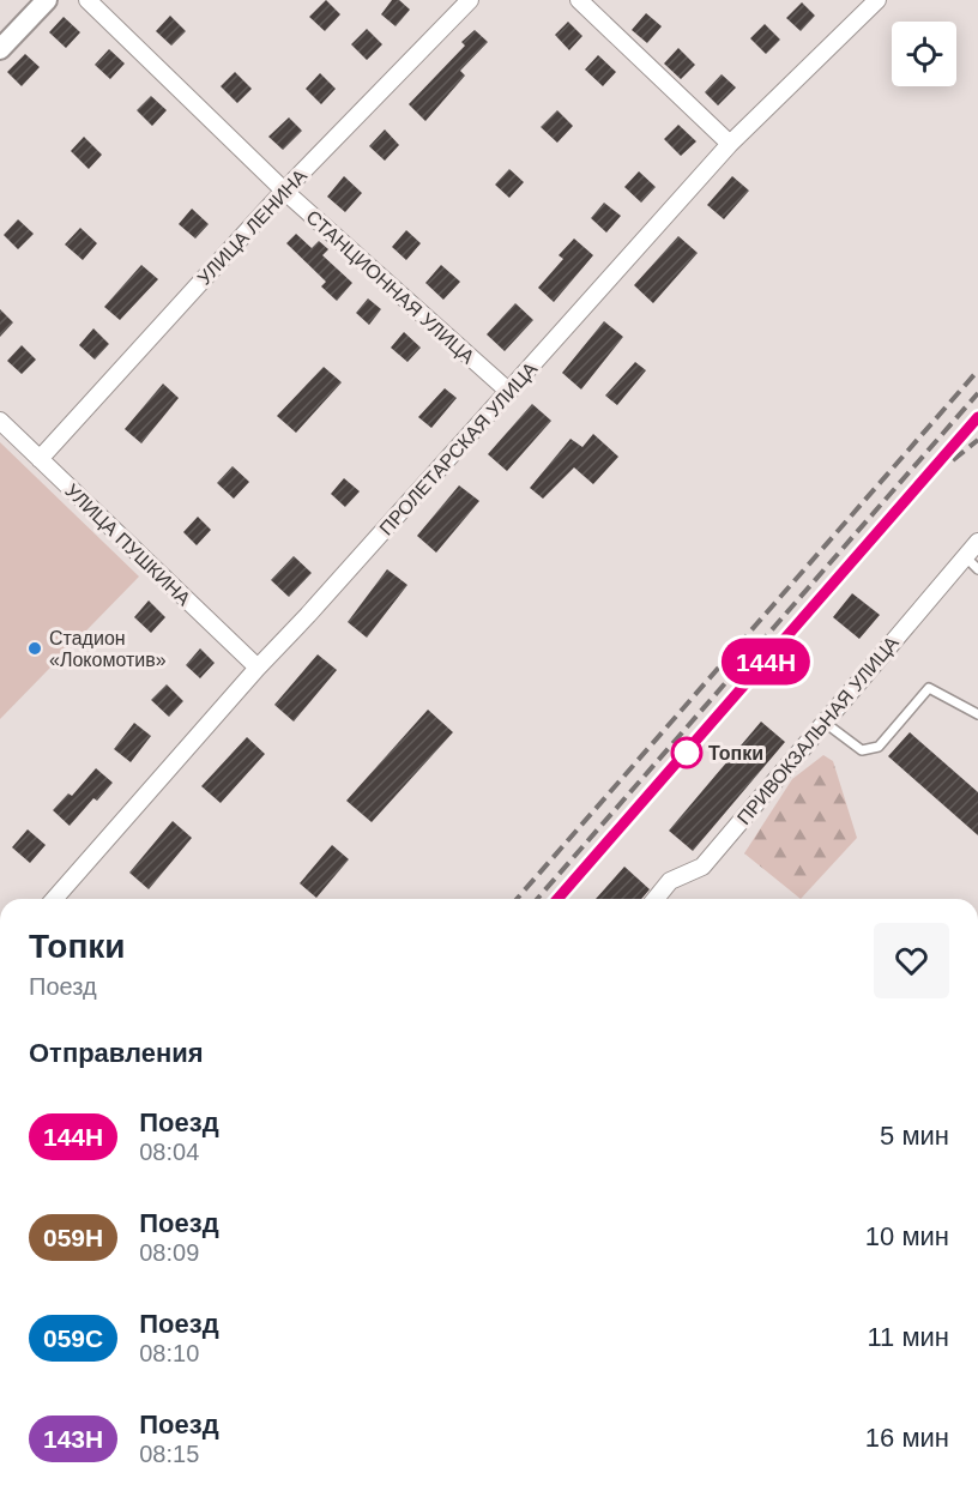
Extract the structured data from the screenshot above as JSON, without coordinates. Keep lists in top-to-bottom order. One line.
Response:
{"streets":{"street":["УЛИЦА ЛЕНИНА","СТАНЦИОННАЯ УЛИЦА","ПРОЛЕТАРСКАЯ УЛИЦА","УЛИЦА ПУШКИНА","ПРИВОКЗАЛЬНАЯ УЛИЦА"]},"crossings":[["УЛИЦА ЛЕНИНА","СТАНЦИОННАЯ УЛИЦА"],["УЛИЦА ЛЕНИНА","УЛИЦА ПУШКИНА"],["СТАНЦИОННАЯ УЛИЦА","ПРОЛЕТАРСКАЯ УЛИЦА"],["ПРОЛЕТАРСКАЯ УЛИЦА","УЛИЦА ПУШКИНА"]],"places":["Стадион «Локомотив»","Топки"],"page":{"on_map":"144Н","heading":[["Топки","Поезд"],"Отправления"],"list":[{"mark":"144Н","name":"Поезд","note":"08:04","value":"5 мин"},{"mark":"059Н","name":"Поезд","note":"08:09","value":"10 мин"},{"mark":"059С","name":"Поезд","note":"08:10","value":"11 мин"},{"mark":"143Н","name":"Поезд","note":"08:15","value":"16 мин"}]}}
